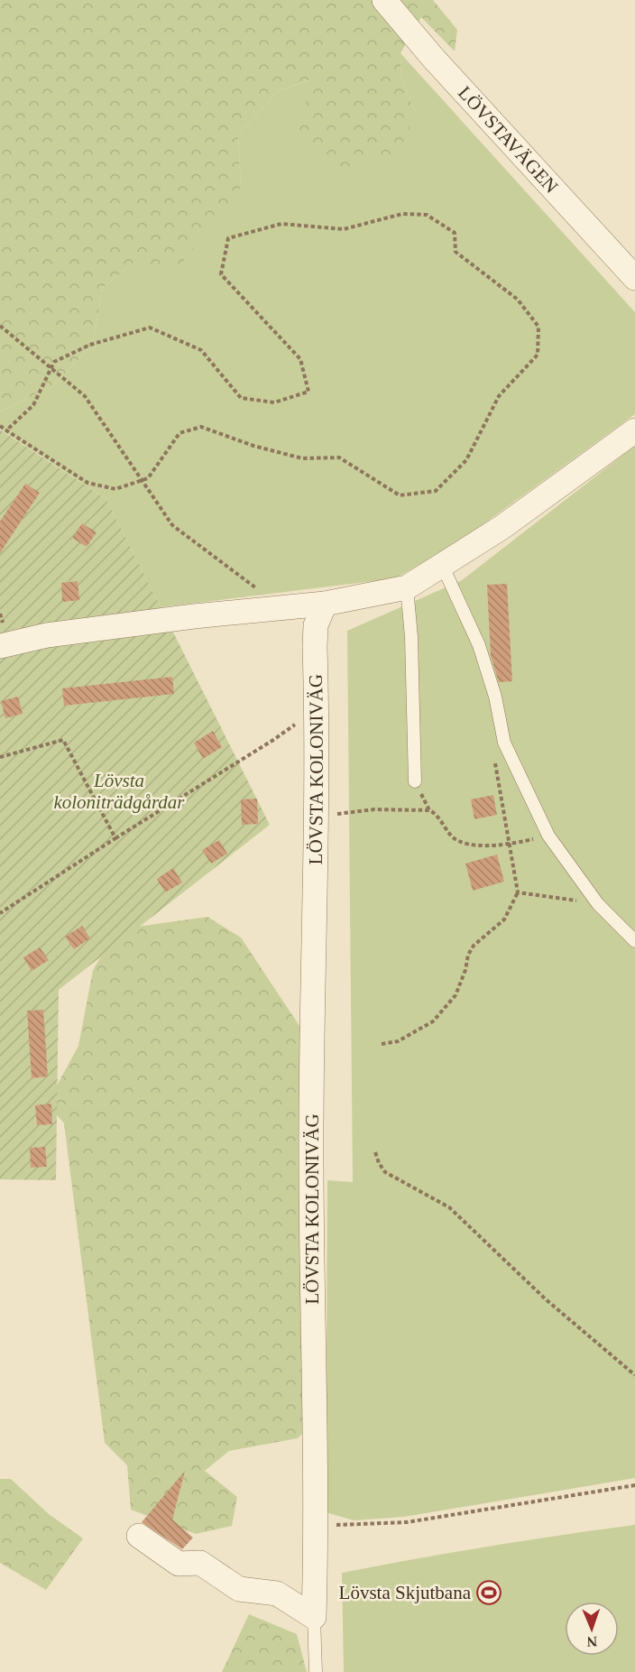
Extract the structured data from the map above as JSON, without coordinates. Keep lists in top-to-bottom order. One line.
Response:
{"streets":{"street":["LÖVSTAVÄGEN","LÖVSTA KOLONIVÄG"]},"parks":["Lövsta koloniträdgårdar"],"places":{"sports":["Lövsta Skjutbana"]},"north":"bottom"}
